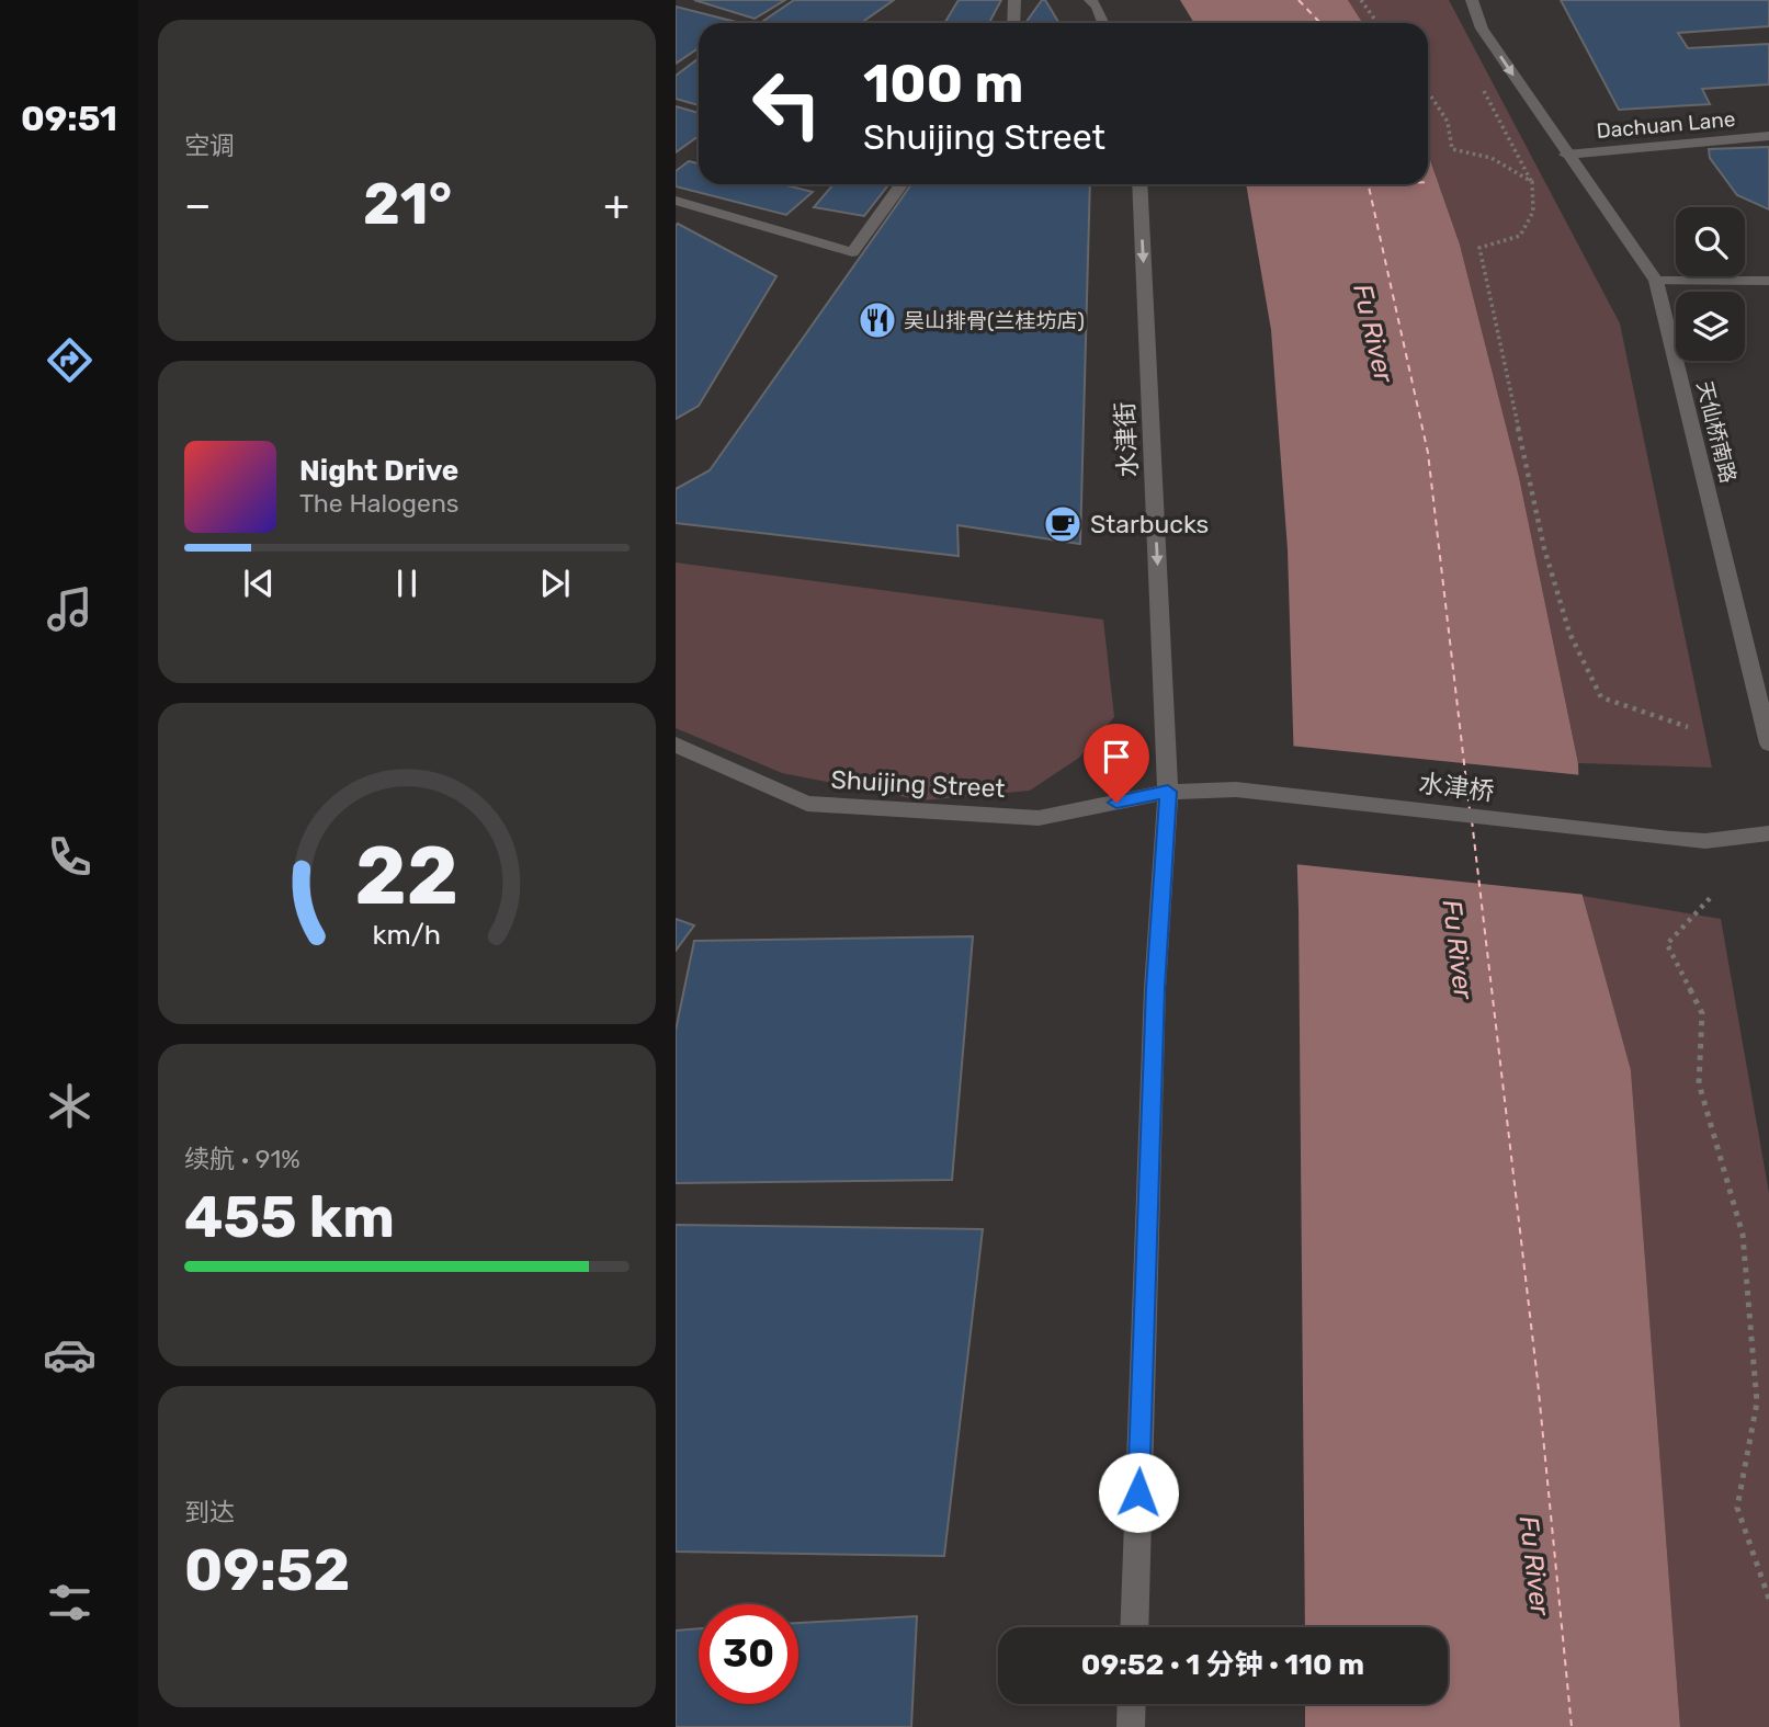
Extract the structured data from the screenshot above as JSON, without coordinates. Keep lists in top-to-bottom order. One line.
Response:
{"streets":{"street":["Dachuan Lane","天仙桥南路","水津街","Shuijing Street","水津桥"]},"crossings":[["Dachuan Lane","天仙桥南路"],["水津街","Shuijing Street"],["Shuijing Street","水津桥"]],"one_way":["水津街"],"water":["Fu River"],"places":{"restaurant":["吴山排骨(兰桂坊店)"],"cafe":["Starbucks"]},"page":{"tabs":"09:51","tile":["空调",["续航 · 91%","455 km"],["到达","09:52"]],"turn":["100 m","Shuijing Street"],"heat":["−","21°","+"],"song":["Night Drive","The Halogens"],"limit":"30","trip":"09:52 · 1 分钟 · 110 m","gauge":["22","km/h"]}}
